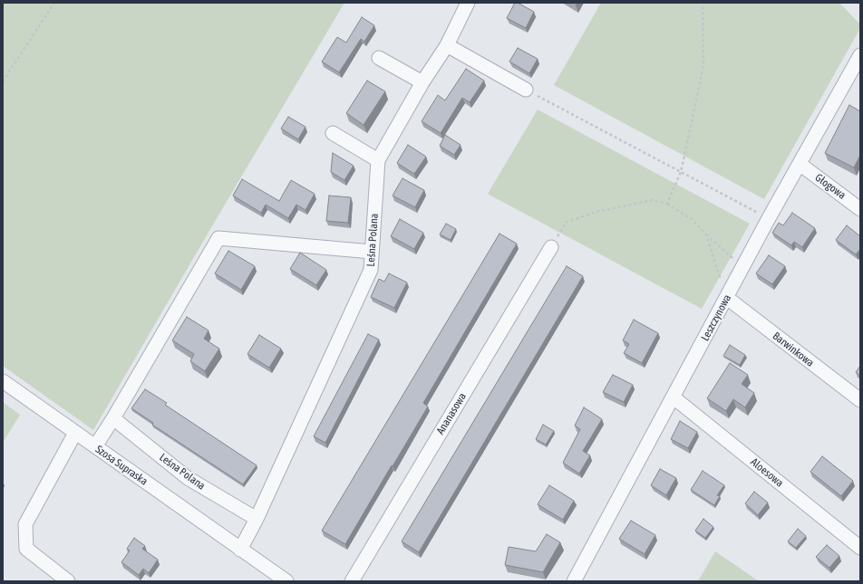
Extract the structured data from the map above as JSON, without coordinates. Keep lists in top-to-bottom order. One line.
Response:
{"streets":{"street":["Głogowa","Leśna Polana","Leszczynowa","Barwinkowa","Ananasowa","Szosa Supraska","Aloesowa"]},"crossings":[["Głogowa","Leszczynowa"],["Leśna Polana","Szosa Supraska"],["Leszczynowa","Barwinkowa"],["Leszczynowa","Aloesowa"]]}
